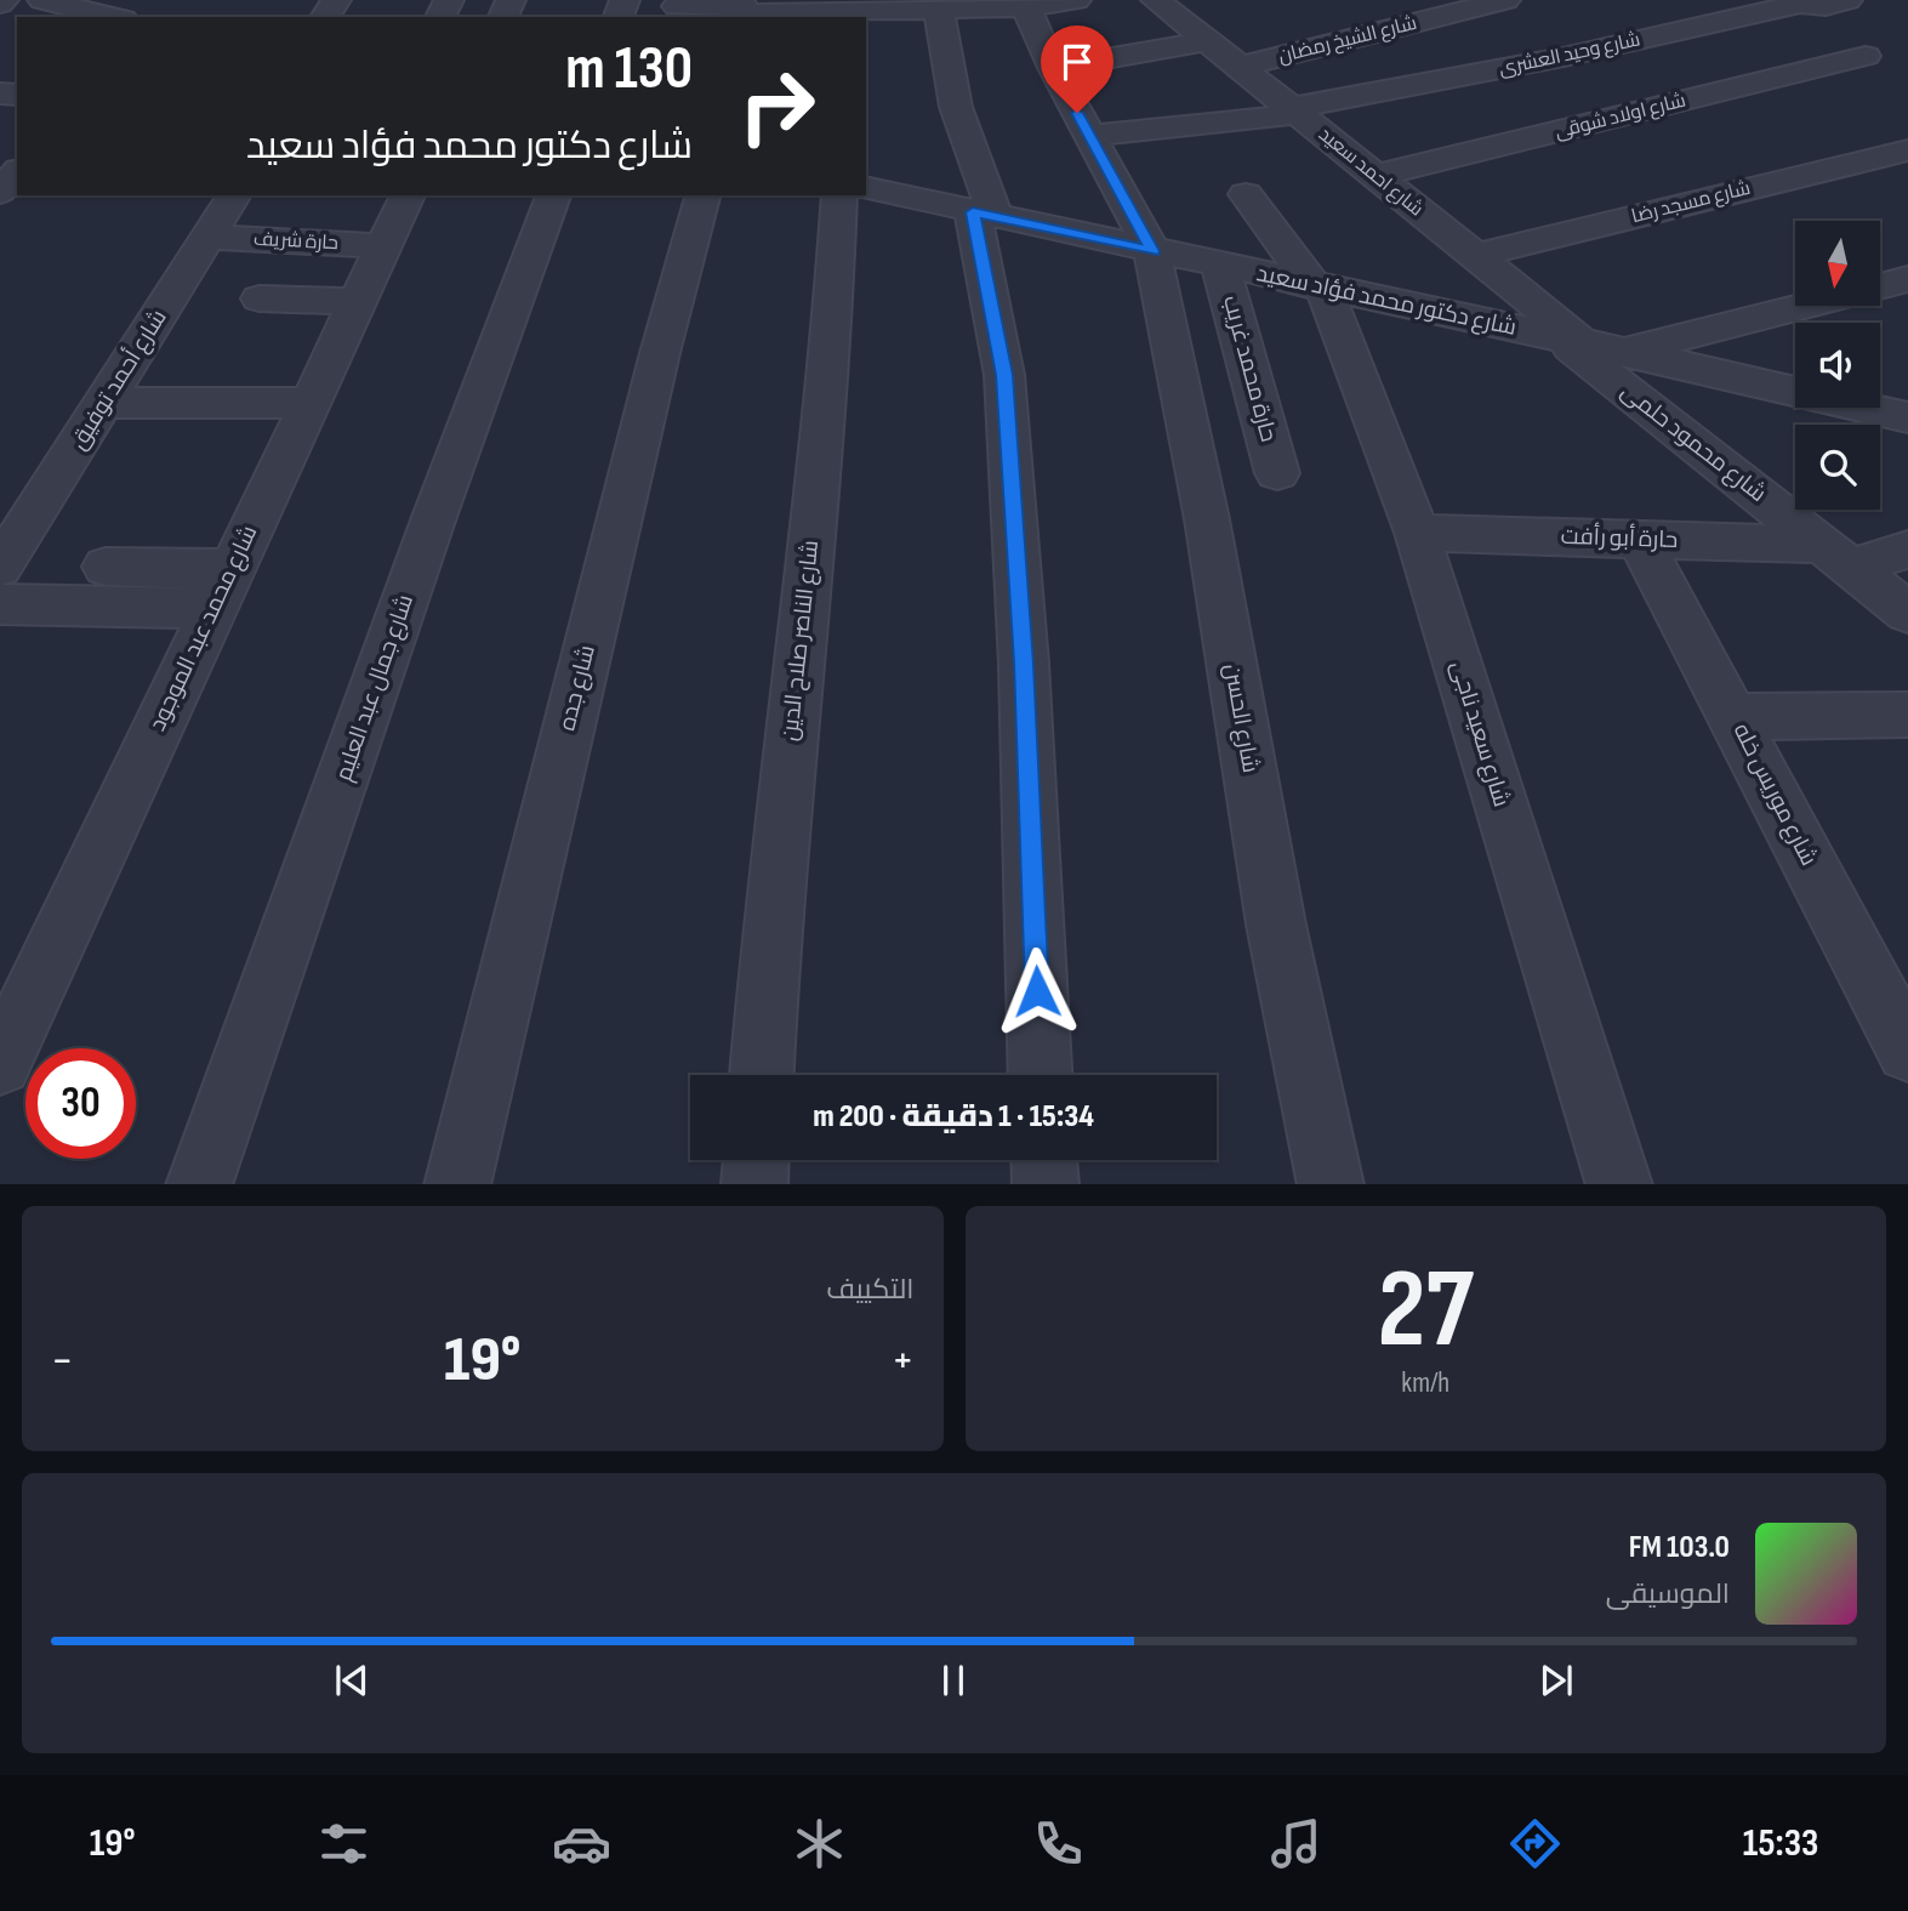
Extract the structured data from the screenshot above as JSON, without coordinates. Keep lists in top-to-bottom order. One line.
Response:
{"streets":{"street":["شارع الشيخ رمضان","شارع وحيد العشرى","شارع اولاد شوقى","شارع احمد سعيد","شارع مسجد رضا","حارة شريف","شارع دكتور محمد فؤاد سعيد","حارة محمد غريب","شارع أحمد توفيق","شارع محمود حلمى","حارة أبو رأفت","شارع محمد عبد الموجود","شارع الناصر صلاح الدين","شارع جمال عبد العليم","شارع جده","شارع الحسن","شارع سعيد ناجى","شارع موريس خله"]},"crossings":[["شارع الشيخ رمضان","شارع احمد سعيد"],["شارع وحيد العشرى","شارع احمد سعيد"],["شارع وحيد العشرى","شارع الحسن"],["شارع اولاد شوقى","شارع احمد سعيد"],["شارع احمد سعيد","شارع مسجد رضا"],["شارع احمد سعيد","شارع دكتور محمد فؤاد سعيد"],["شارع احمد سعيد","شارع محمود حلمى"],["حارة شريف","شارع أحمد توفيق"],["حارة شريف","شارع محمد عبد الموجود"],["شارع دكتور محمد فؤاد سعيد","حارة محمد غريب"],["شارع دكتور محمد فؤاد سعيد","شارع محمود حلمى"],["شارع دكتور محمد فؤاد سعيد","شارع الحسن"],["شارع دكتور محمد فؤاد سعيد","شارع سعيد ناجى"],["شارع محمود حلمى","حارة أبو رأفت"],["حارة أبو رأفت","شارع سعيد ناجى"],["حارة أبو رأفت","شارع موريس خله"]],"north":"bottom","page":{"turn":["130 m","شارع دكتور محمد فؤاد سعيد"],"limit":"30","trip":"15:34 · 1 دقيقة · 200 m","tile":[["27","km/h"],"التكييف"],"heat":["−","19°","+"],"song":["103.0 FM","الموسيقى"],"tabs":["15:33","19°"]}}
